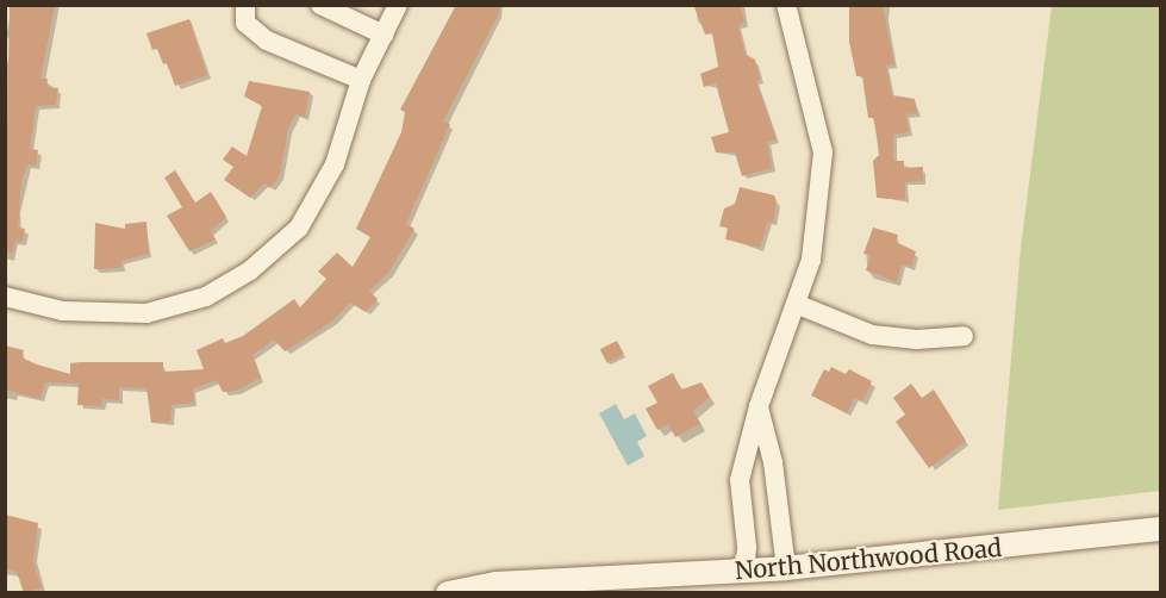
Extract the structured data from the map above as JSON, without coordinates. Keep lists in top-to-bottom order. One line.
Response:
{"streets":{"street":["North Northwood Road"]}}
